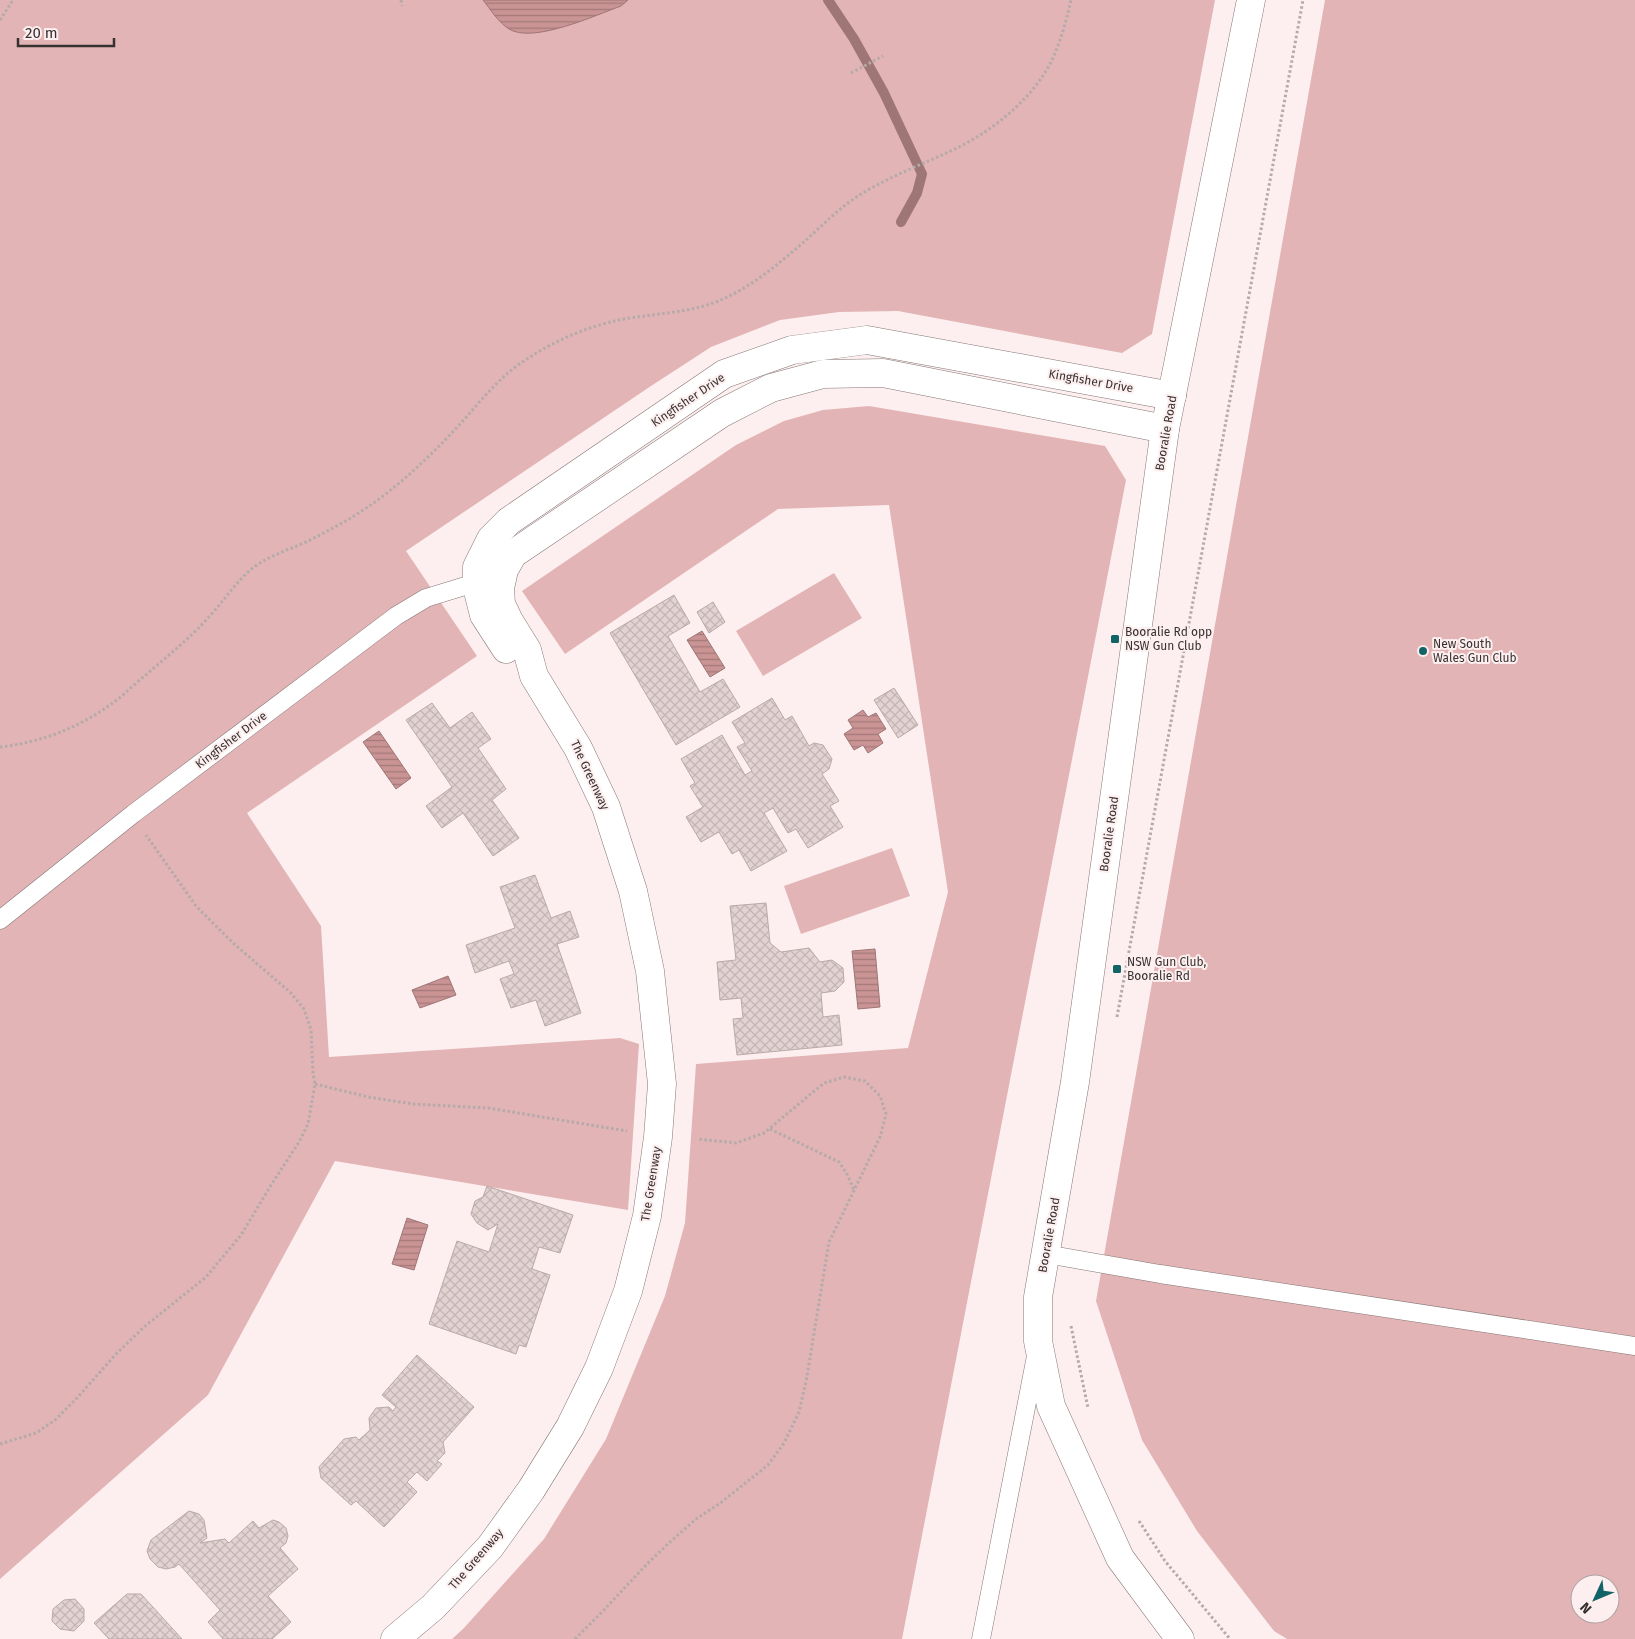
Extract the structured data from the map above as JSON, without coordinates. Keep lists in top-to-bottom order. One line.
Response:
{"streets":{"street":["Kingfisher Drive","Booralie Road","The Greenway"]},"crossings":[["Kingfisher Drive","Booralie Road"],["Kingfisher Drive","The Greenway"]],"places":{"transit":["Booralie Rd opp NSW Gun Club","NSW Gun Club, Booralie Rd"],"other":["New South Wales Gun Club"]},"scale_bar":"20 m","north":"bottom left"}
